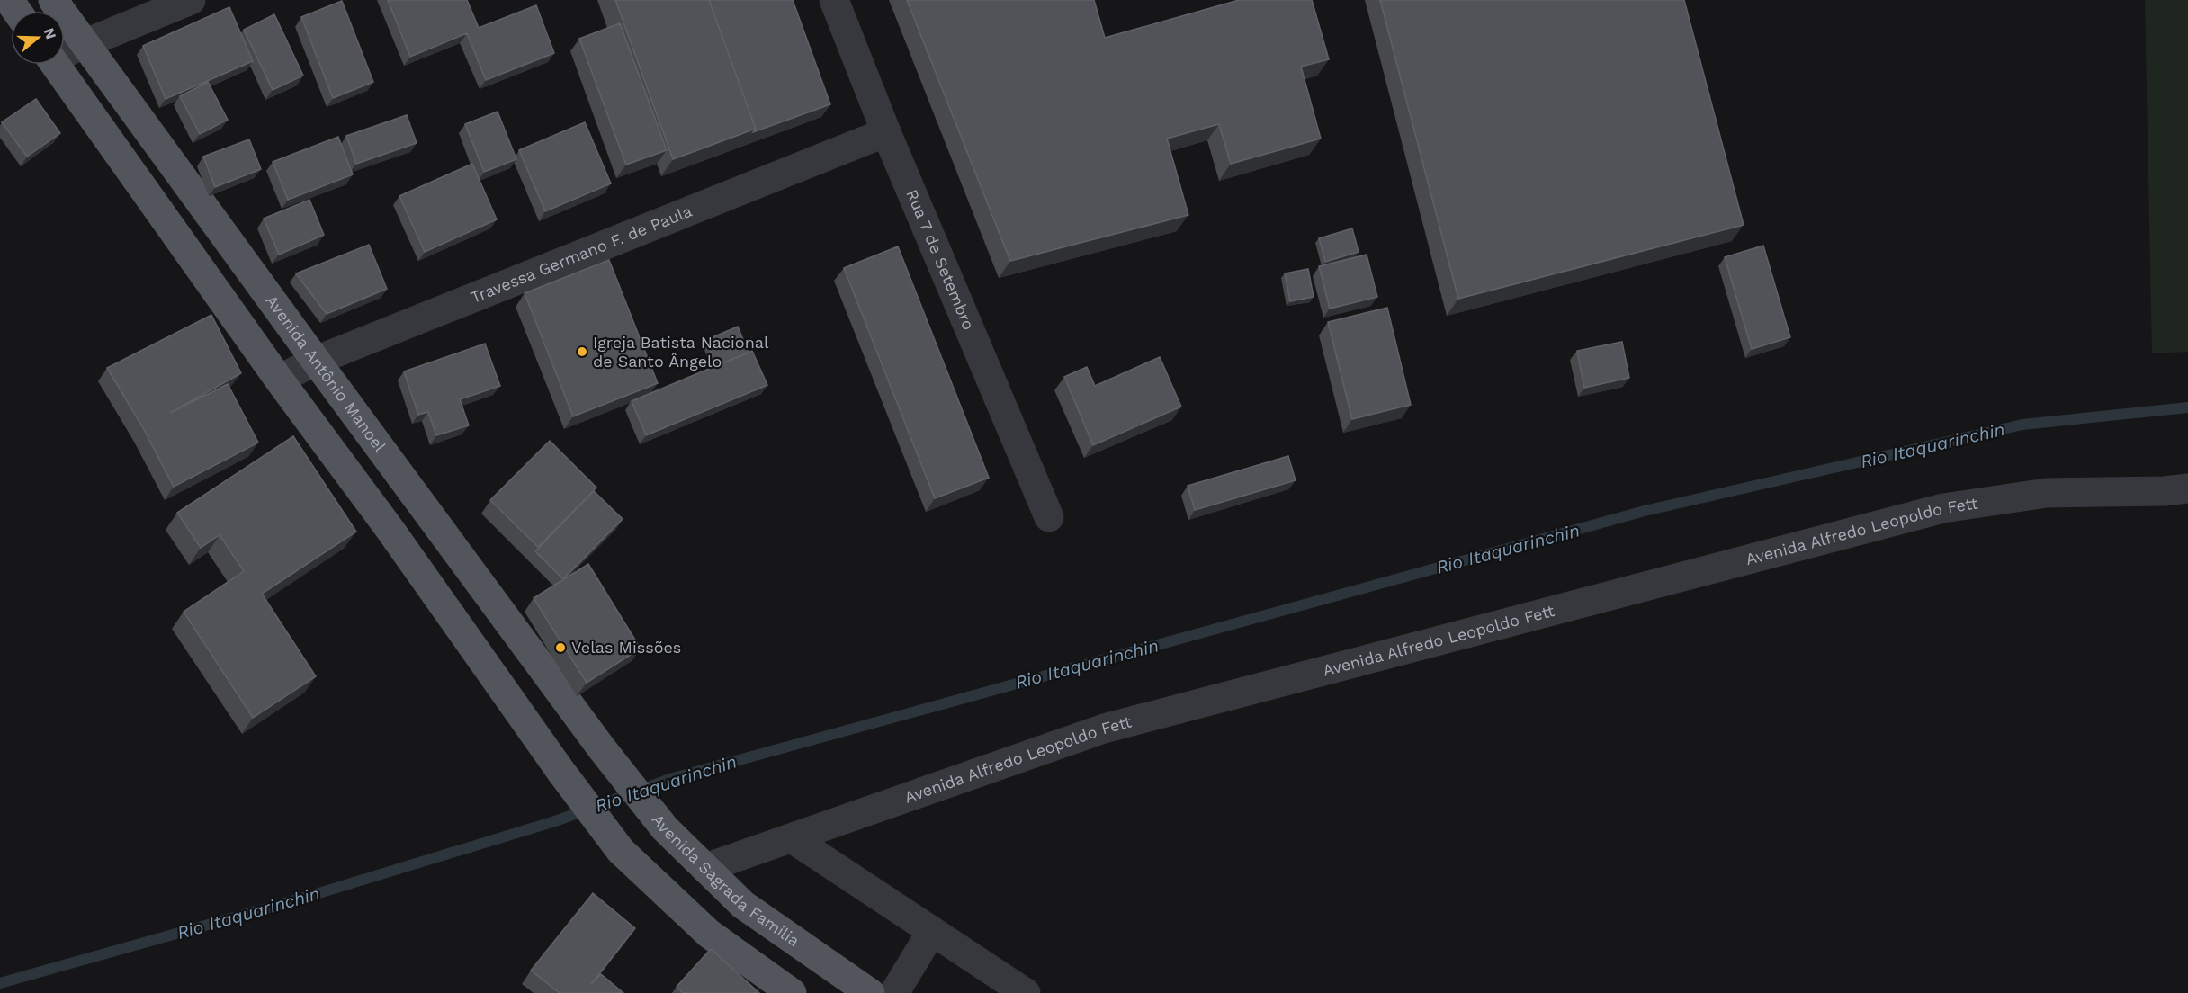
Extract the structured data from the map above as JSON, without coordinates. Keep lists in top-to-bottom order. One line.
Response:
{"streets":{"main road":["Avenida Antônio Manoel","Avenida Sagrada Família"],"street":["Travessa Germano F. de Paula","Rua 7 de Setembro","Avenida Alfredo Leopoldo Fett"]},"crossings":[["Travessa Germano F. de Paula","Rua 7 de Setembro"],["Travessa Germano F. de Paula","Avenida Antônio Manoel"],["Avenida Antônio Manoel","Avenida Sagrada Família"],["Avenida Alfredo Leopoldo Fett","Avenida Sagrada Família"]],"water":["Rio Itaquarinchin"],"places":["Igreja Batista Nacional de Santo Ângelo","Velas Missões"],"north":"right"}
